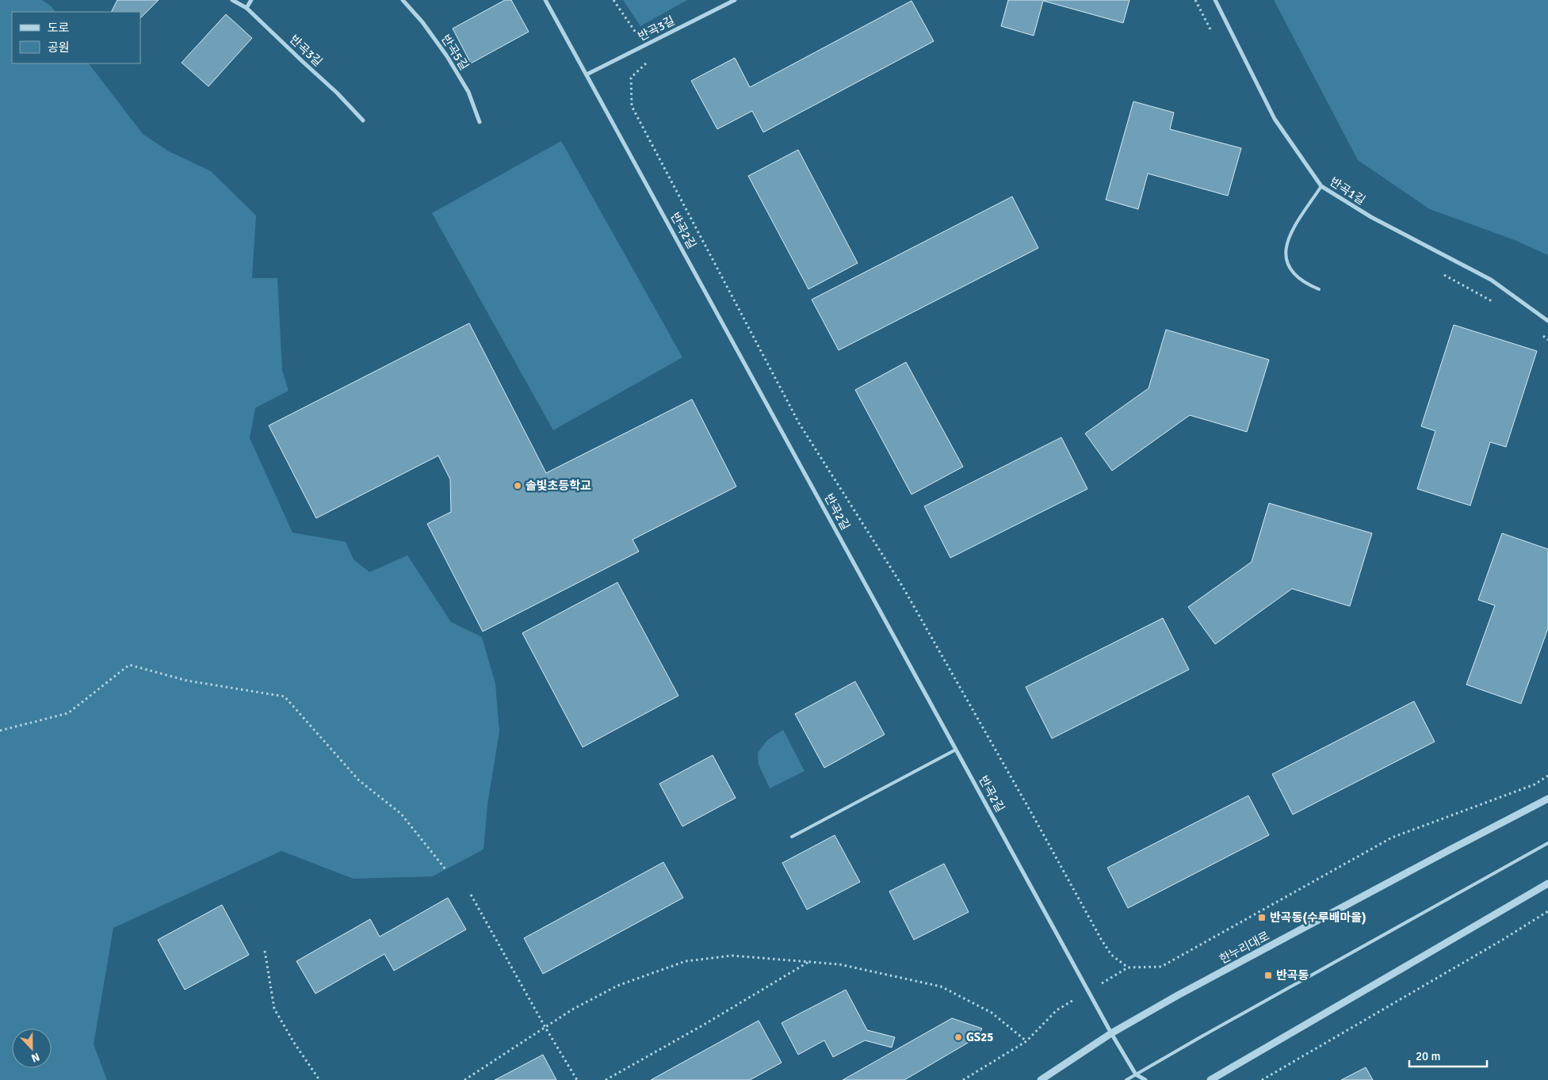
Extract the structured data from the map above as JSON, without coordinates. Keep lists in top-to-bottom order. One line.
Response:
{"streets":{"street":["반곡3길","반곡5길","반곡1길","반곡2길","한누리대로"]},"crossings":[["반곡3길","반곡2길"],["반곡2길","한누리대로"]],"places":{"other":["솔빛초등학교","GS25"],"transit":["반곡동(수루배마을)","반곡동"]},"legend":["도로","공원"],"scale_bar":"20 m","north":"bottom"}
